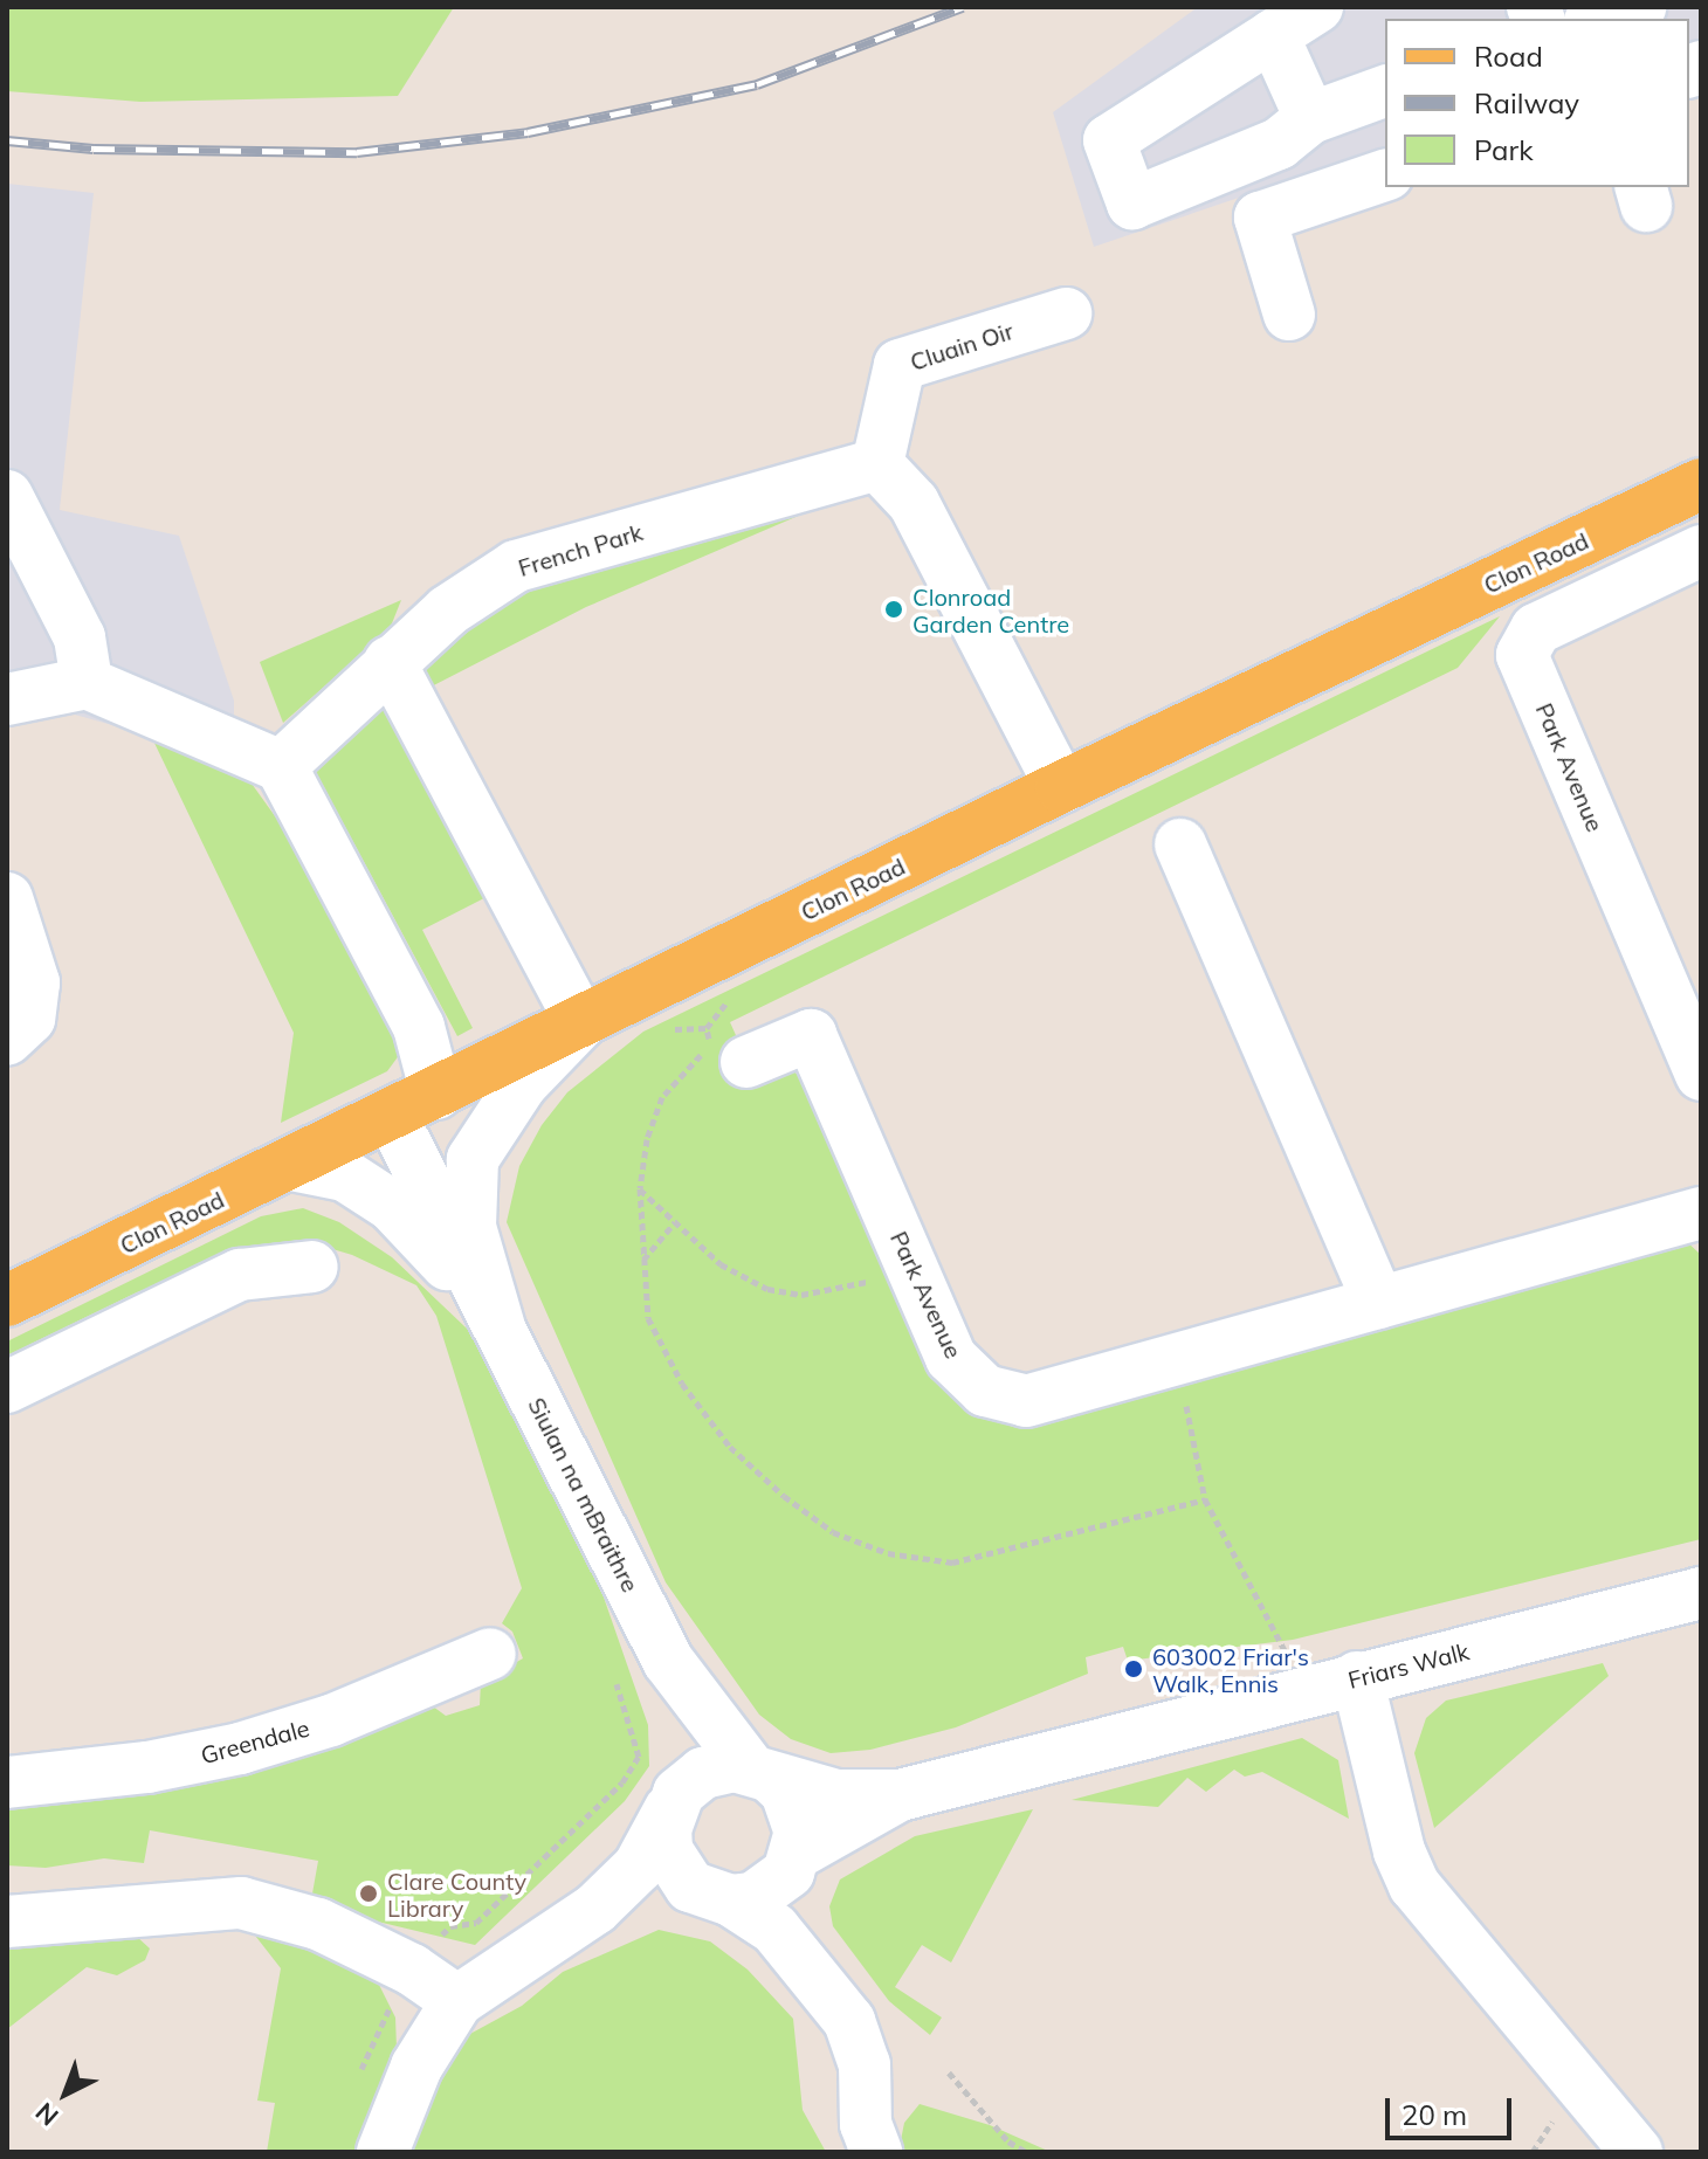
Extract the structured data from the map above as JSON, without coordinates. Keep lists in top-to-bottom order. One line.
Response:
{"streets":{"main road":["Clon Road"],"street":["Cluain Oir","French Park","Park Avenue","Siulan na mBraithre","Friars Walk","Greendale"]},"crossings":[["Cluain Oir","French Park"],["Clon Road","Siulan na mBraithre"],["Siulan na mBraithre","Friars Walk"]],"places":["Clonroad Garden Centre","603002 Friar's Walk, Ennis","Clare County Library"],"legend":["Road","Railway","Park"],"scale_bar":"20 m","north":"bottom left"}
